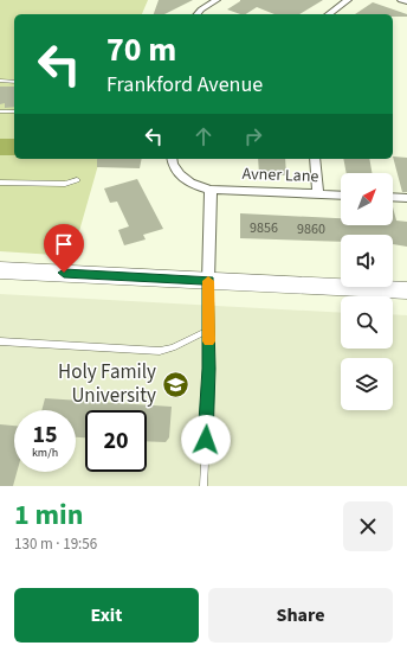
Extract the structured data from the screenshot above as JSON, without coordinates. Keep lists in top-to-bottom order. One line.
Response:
{"streets":{"street":["Avner Lane"]},"places":{"school or university":["Holy Family University"]},"house_numbers":["9856","9860"],"north":"top right","page":{"turn":["70 m","Frankford Avenue"],"speed":"15 km/h","limit":"20","heading":["1 min","130 m · 19:56"],"buttons":["Exit","Share"]}}
